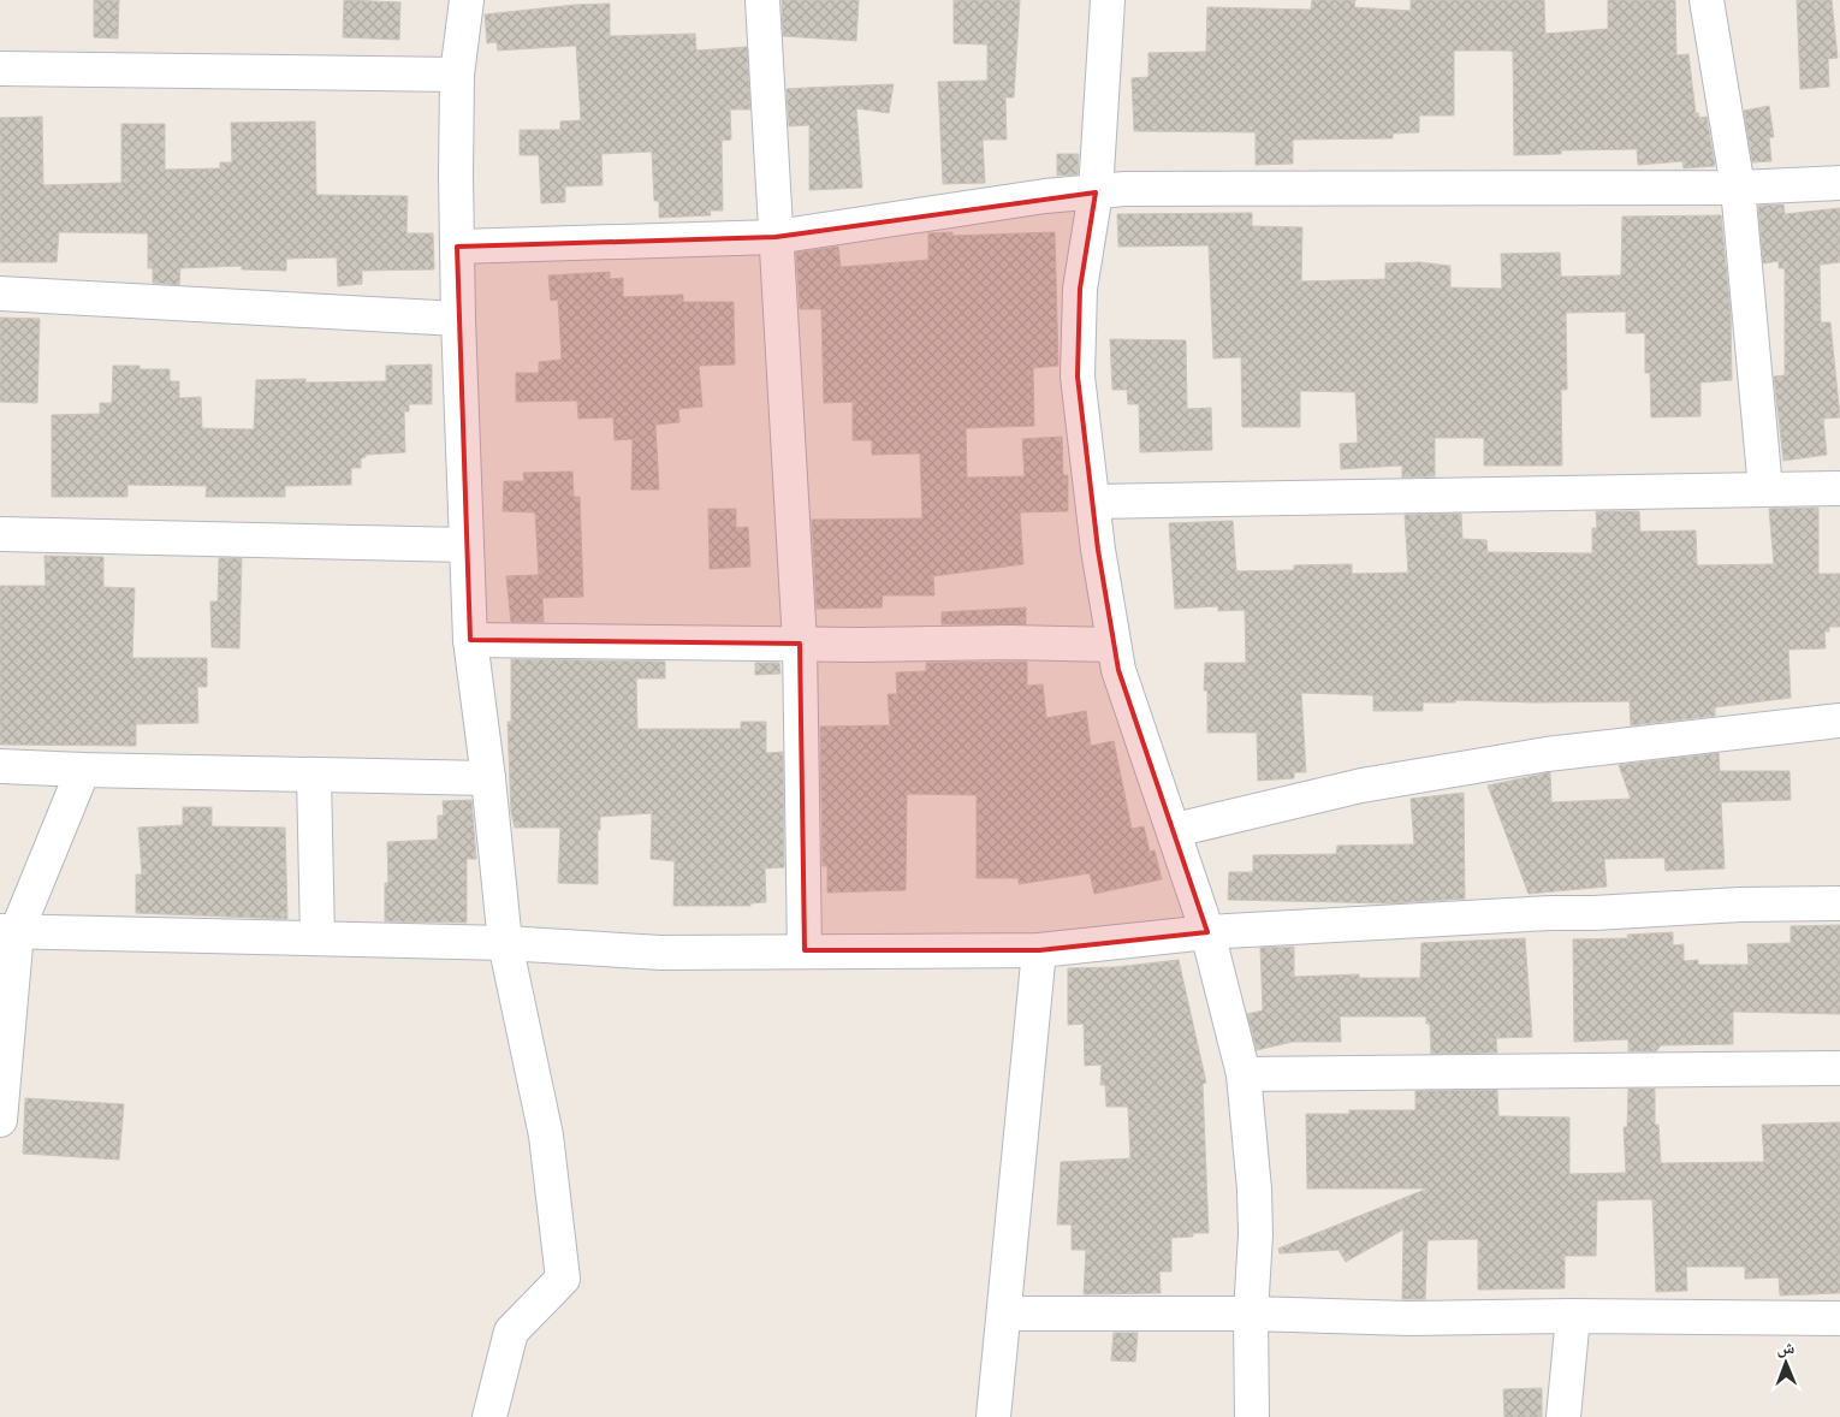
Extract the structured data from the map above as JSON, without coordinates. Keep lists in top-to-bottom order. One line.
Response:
{"north":"top"}
